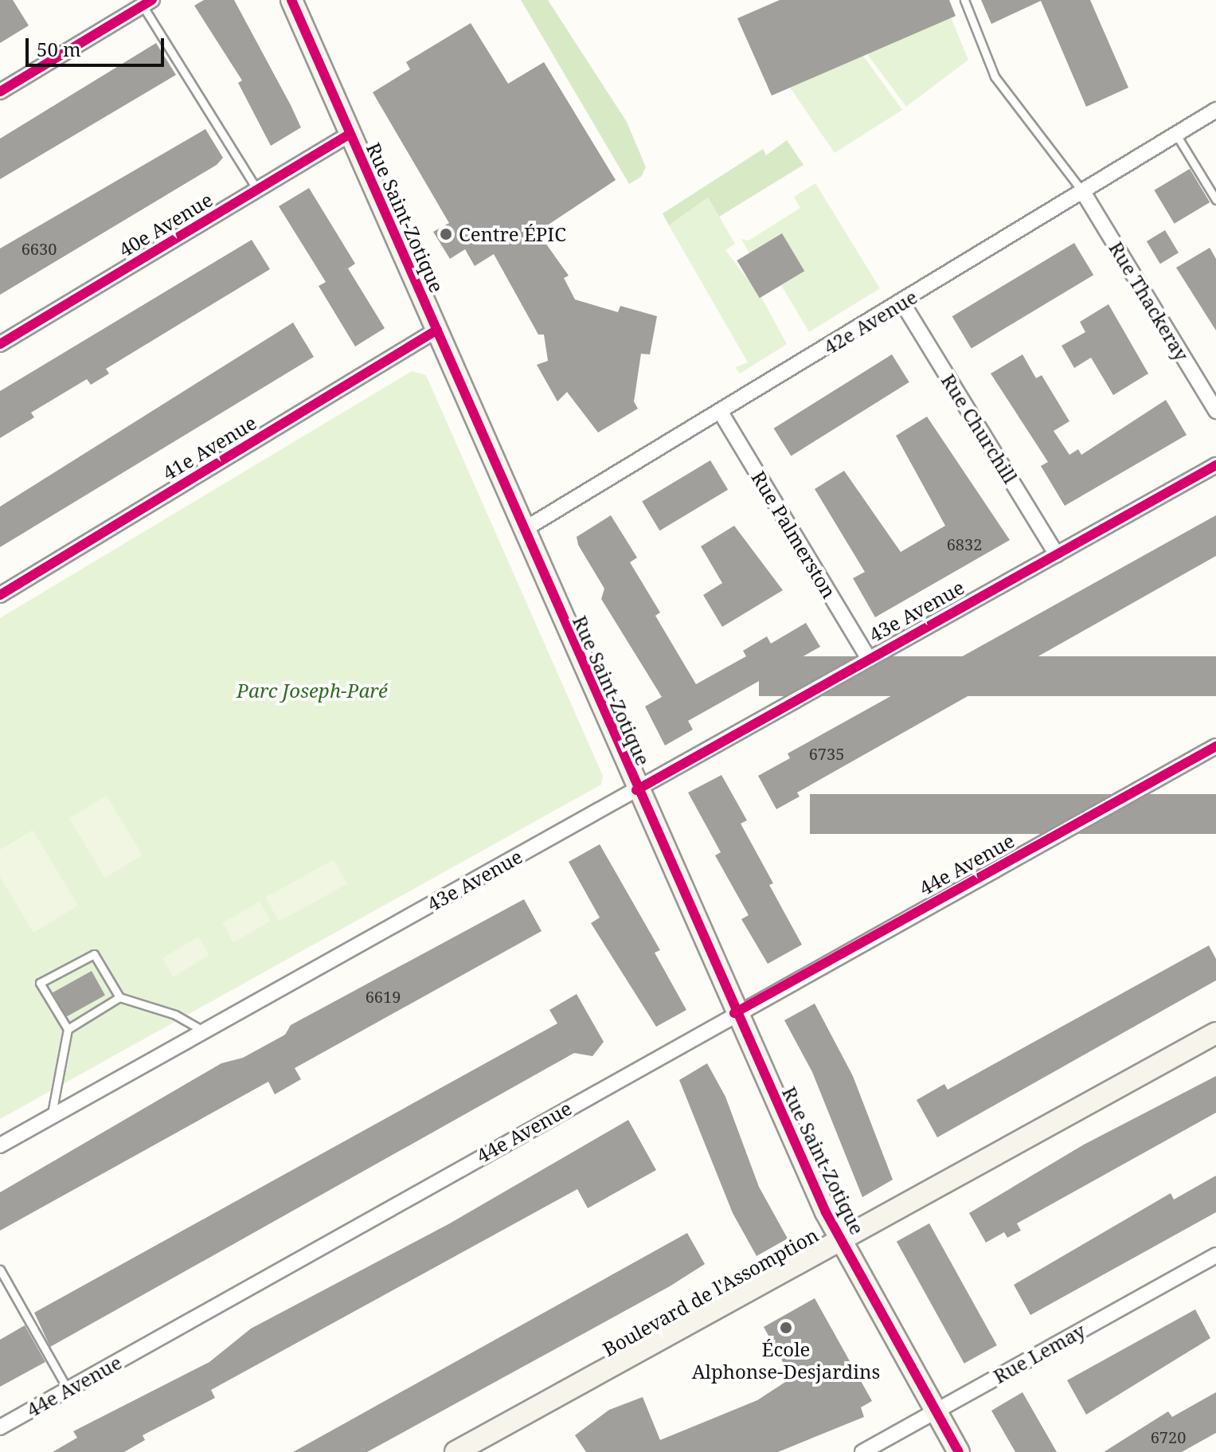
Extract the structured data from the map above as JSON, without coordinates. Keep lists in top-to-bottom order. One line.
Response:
{"streets":{"street":["Rue Saint-Zotique","40e Avenue","Rue Thackeray","42e Avenue","Rue Churchill","41e Avenue","Rue Palmerston","43e Avenue","44e Avenue","Boulevard de l'Assomption","Rue Lemay"]},"crossings":[["Rue Saint-Zotique","40e Avenue"],["Rue Saint-Zotique","42e Avenue"],["Rue Saint-Zotique","41e Avenue"],["Rue Saint-Zotique","43e Avenue"],["Rue Saint-Zotique","44e Avenue"],["Rue Saint-Zotique","Boulevard de l'Assomption"],["Rue Saint-Zotique","Rue Lemay"],["Rue Thackeray","42e Avenue"],["42e Avenue","Rue Churchill"],["42e Avenue","Rue Palmerston"],["Rue Churchill","43e Avenue"],["Rue Palmerston","43e Avenue"]],"parks":["Parc Joseph-Paré"],"places":["Centre ÉPIC","École Alphonse-Desjardins"],"house_numbers":["6630","6832","6735","6619","6720"],"scale_bar":"50 m"}
